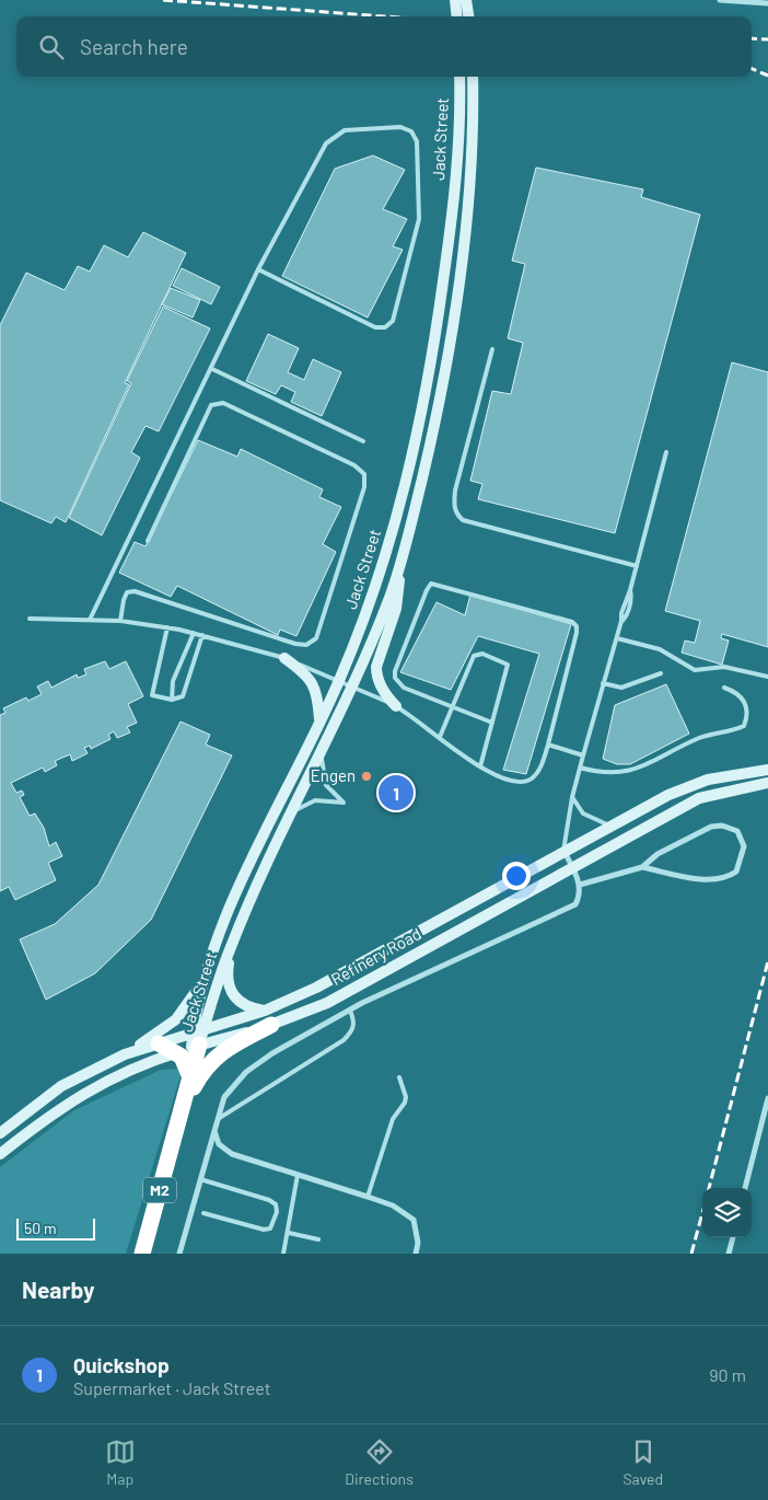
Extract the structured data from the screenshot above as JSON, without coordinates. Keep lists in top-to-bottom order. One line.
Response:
{"streets":{"highway":["M2"],"main road":["Jack Street","Refinery Road"]},"crossings":[["Jack Street","Refinery Road"]],"places":["Engen"],"scale_bar":"50 m","page":{"search":"Search here","pins":"1","scale":"50 m","heading":"Nearby","list":[{"mark":"1","name":"Quickshop","note":"Supermarket · Jack Street","value":"90 m"}],"nav":["Map","Directions","Saved"]}}
